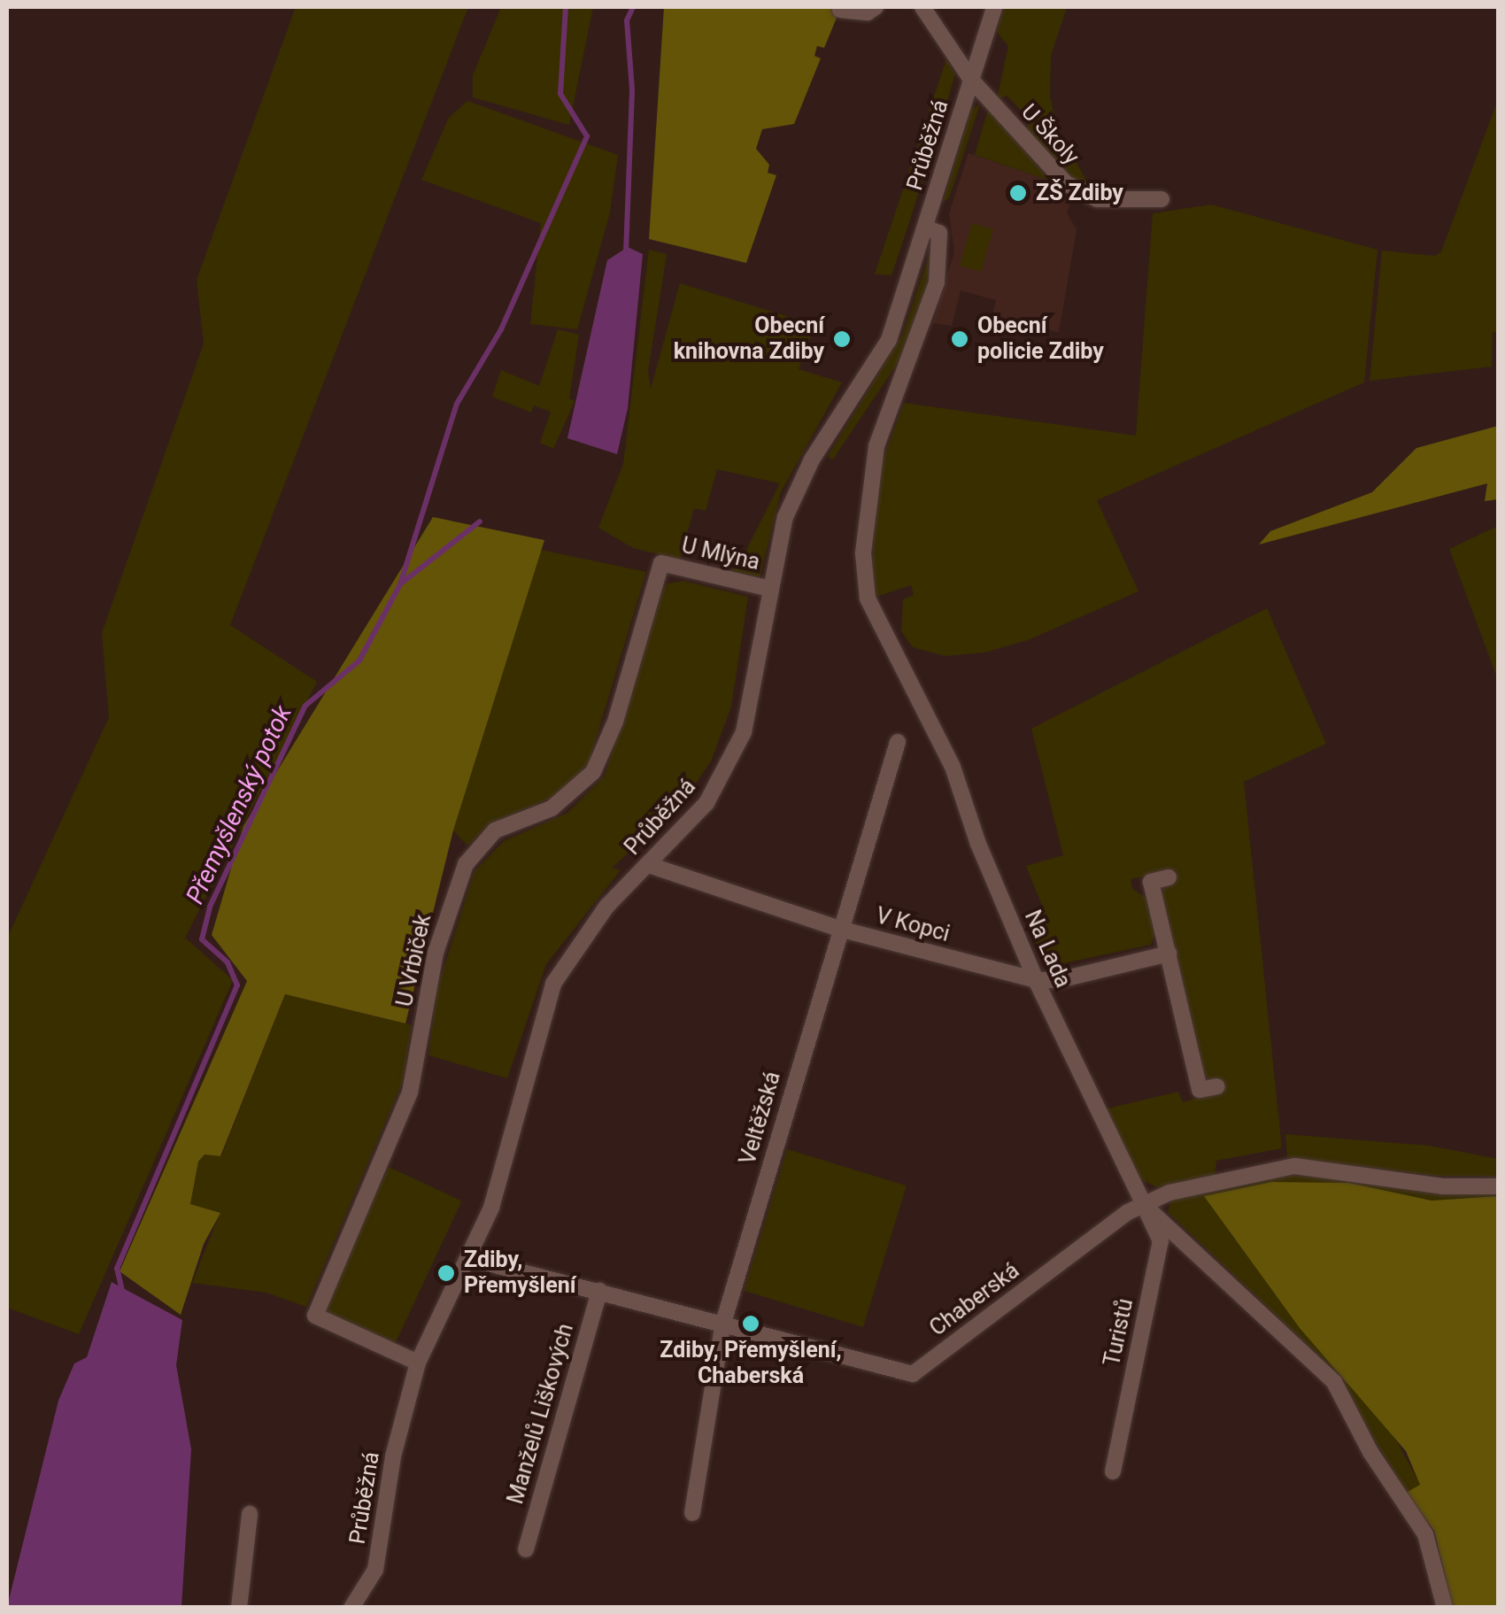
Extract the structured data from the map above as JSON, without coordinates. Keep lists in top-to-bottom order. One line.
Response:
{"streets":{"street":["U Školy","Průběžná","U Mlýna","V Kopci","Na Lada","U Vrbiček","Veltěžská","Chaberská","Turistů","Manželů Liškových"]},"crossings":[["U Školy","Průběžná"],["Průběžná","U Mlýna"],["Průběžná","V Kopci"],["Průběžná","Na Lada"],["Průběžná","U Vrbiček"],["Průběžná","Chaberská"],["U Mlýna","U Vrbiček"],["V Kopci","Na Lada"],["V Kopci","Veltěžská"],["Na Lada","Chaberská"],["Na Lada","Turistů"],["Veltěžská","Chaberská"],["Chaberská","Turistů"],["Chaberská","Manželů Liškových"]],"water":["Přemyšlenský potok"],"places":["ZŠ Zdiby","Obecní knihovna Zdiby","Obecní policie Zdiby","Zdiby, Přemyšlení","Zdiby, Přemyšlení, Chaberská"]}
